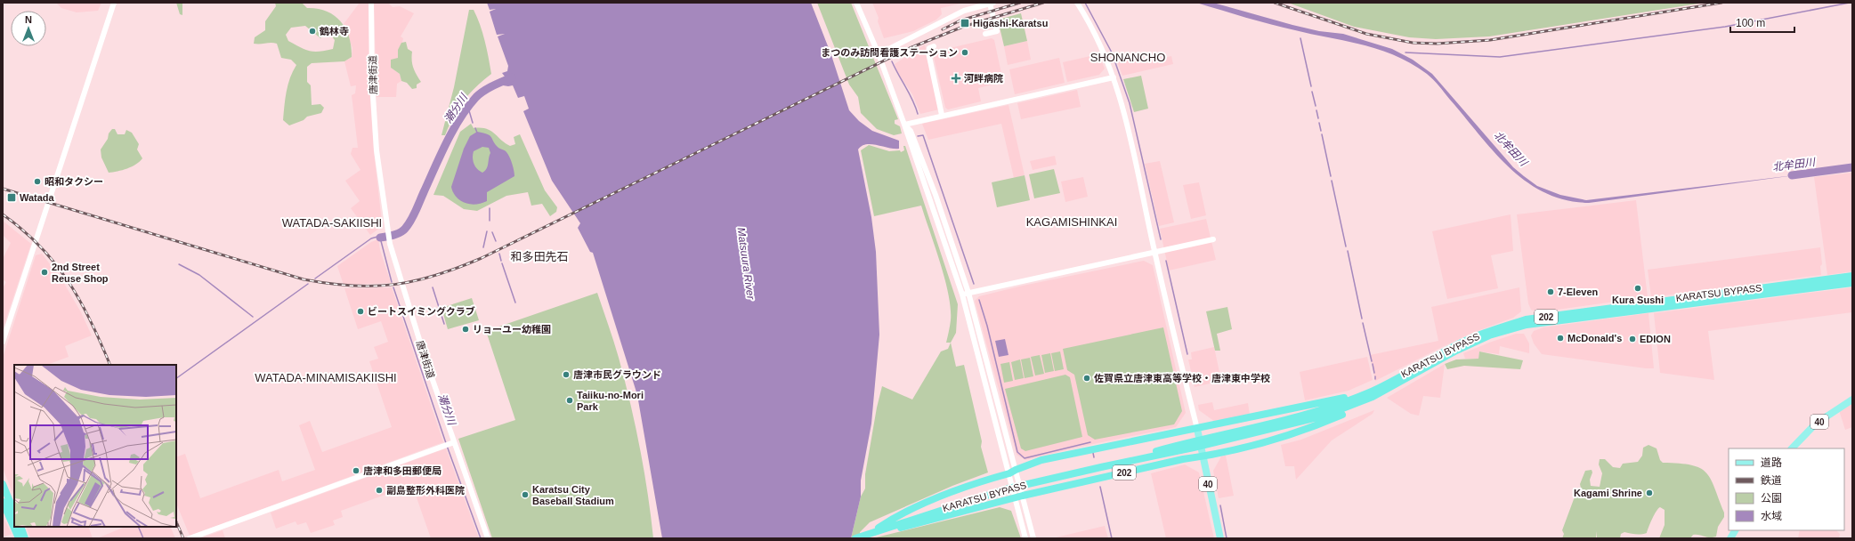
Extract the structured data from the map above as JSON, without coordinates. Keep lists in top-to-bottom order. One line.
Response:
{"streets":{"highway":["KARATSU BYPASS","202"],"main road":["40"],"street":["唐津街道"]},"crossings":[["KARATSU BYPASS","202"],["202","40"]],"districts":["SHONANCHO","KAGAMISHINKAI","WATADA-SAKIISHI","和多田先石","WATADA-MINAMISAKIISHI"],"water":["潮分川","北牟田川","Matsuura River"],"places":{"transit":["Higashi-Karatsu","Watada"],"other":["鶴林寺","まつのみ訪問看護ステーション","昭和タクシー","2nd Street Reuse Shop","Kura Sushi","7-Eleven","ビートスイミングクラブ","リョーユー幼稚園","McDonald's","EDION","唐津市民グラウンド","佐賀県立唐津東高等学校・唐津東中学校","Taiiku-no-Mori Park","唐津和多田郵便局","副島整形外科医院","Kagami Shrine","Karatsu City Baseball Stadium"],"health":["河畔病院"]},"legend":["道路","鉄道","公園","水域"],"scale_bar":"100 m","north":"top"}
